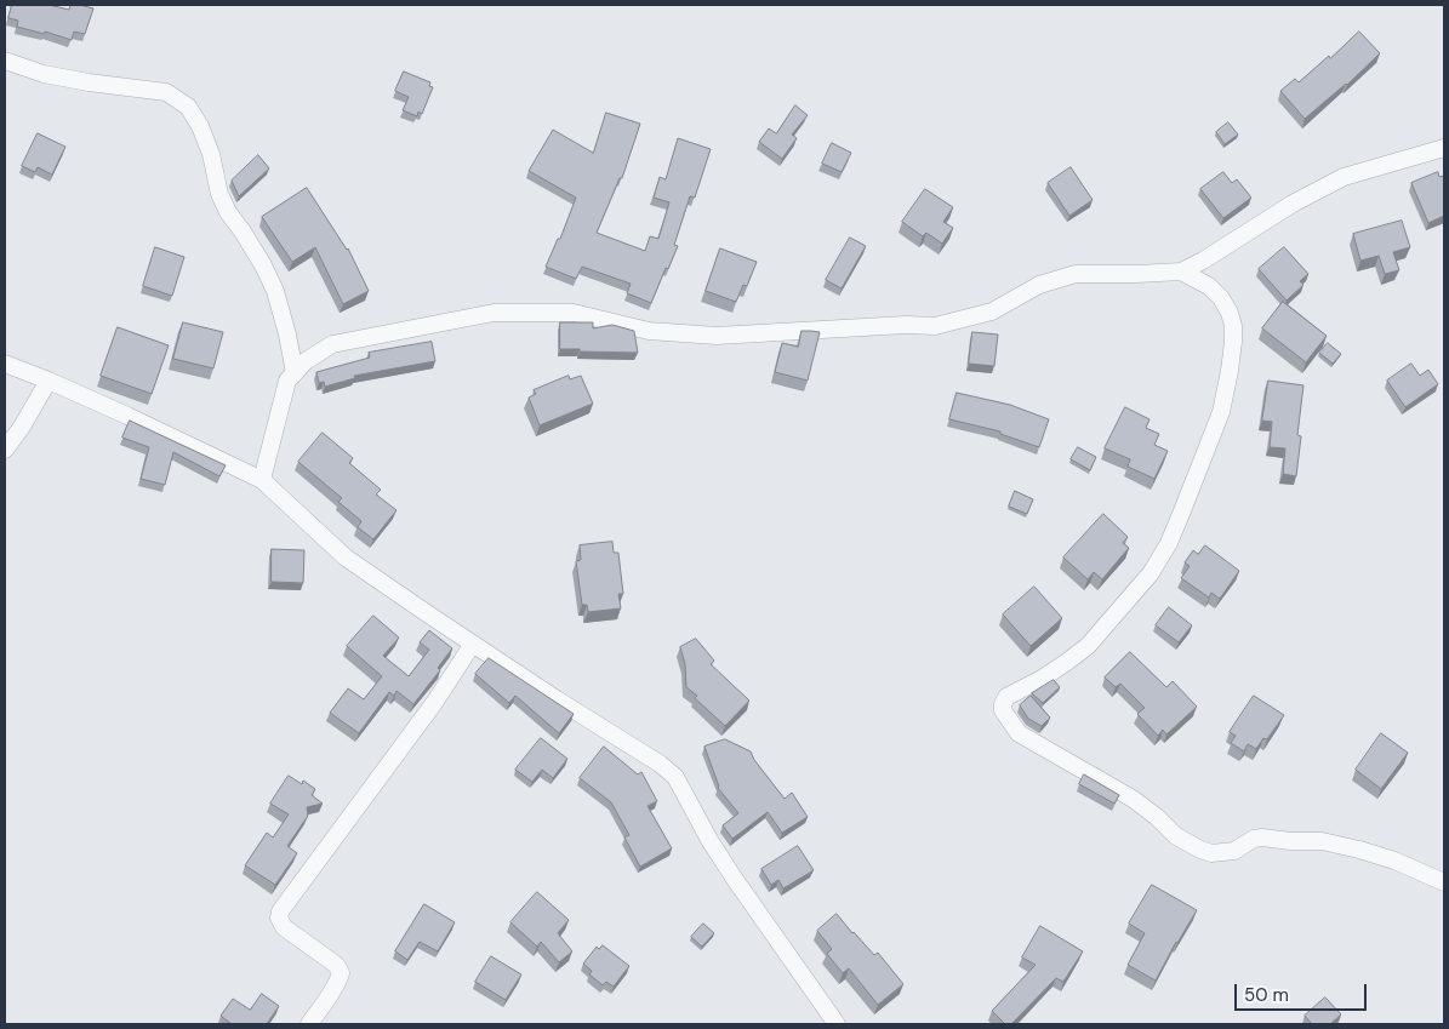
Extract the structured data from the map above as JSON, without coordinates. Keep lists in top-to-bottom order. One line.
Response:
{"scale_bar":"50 m"}
